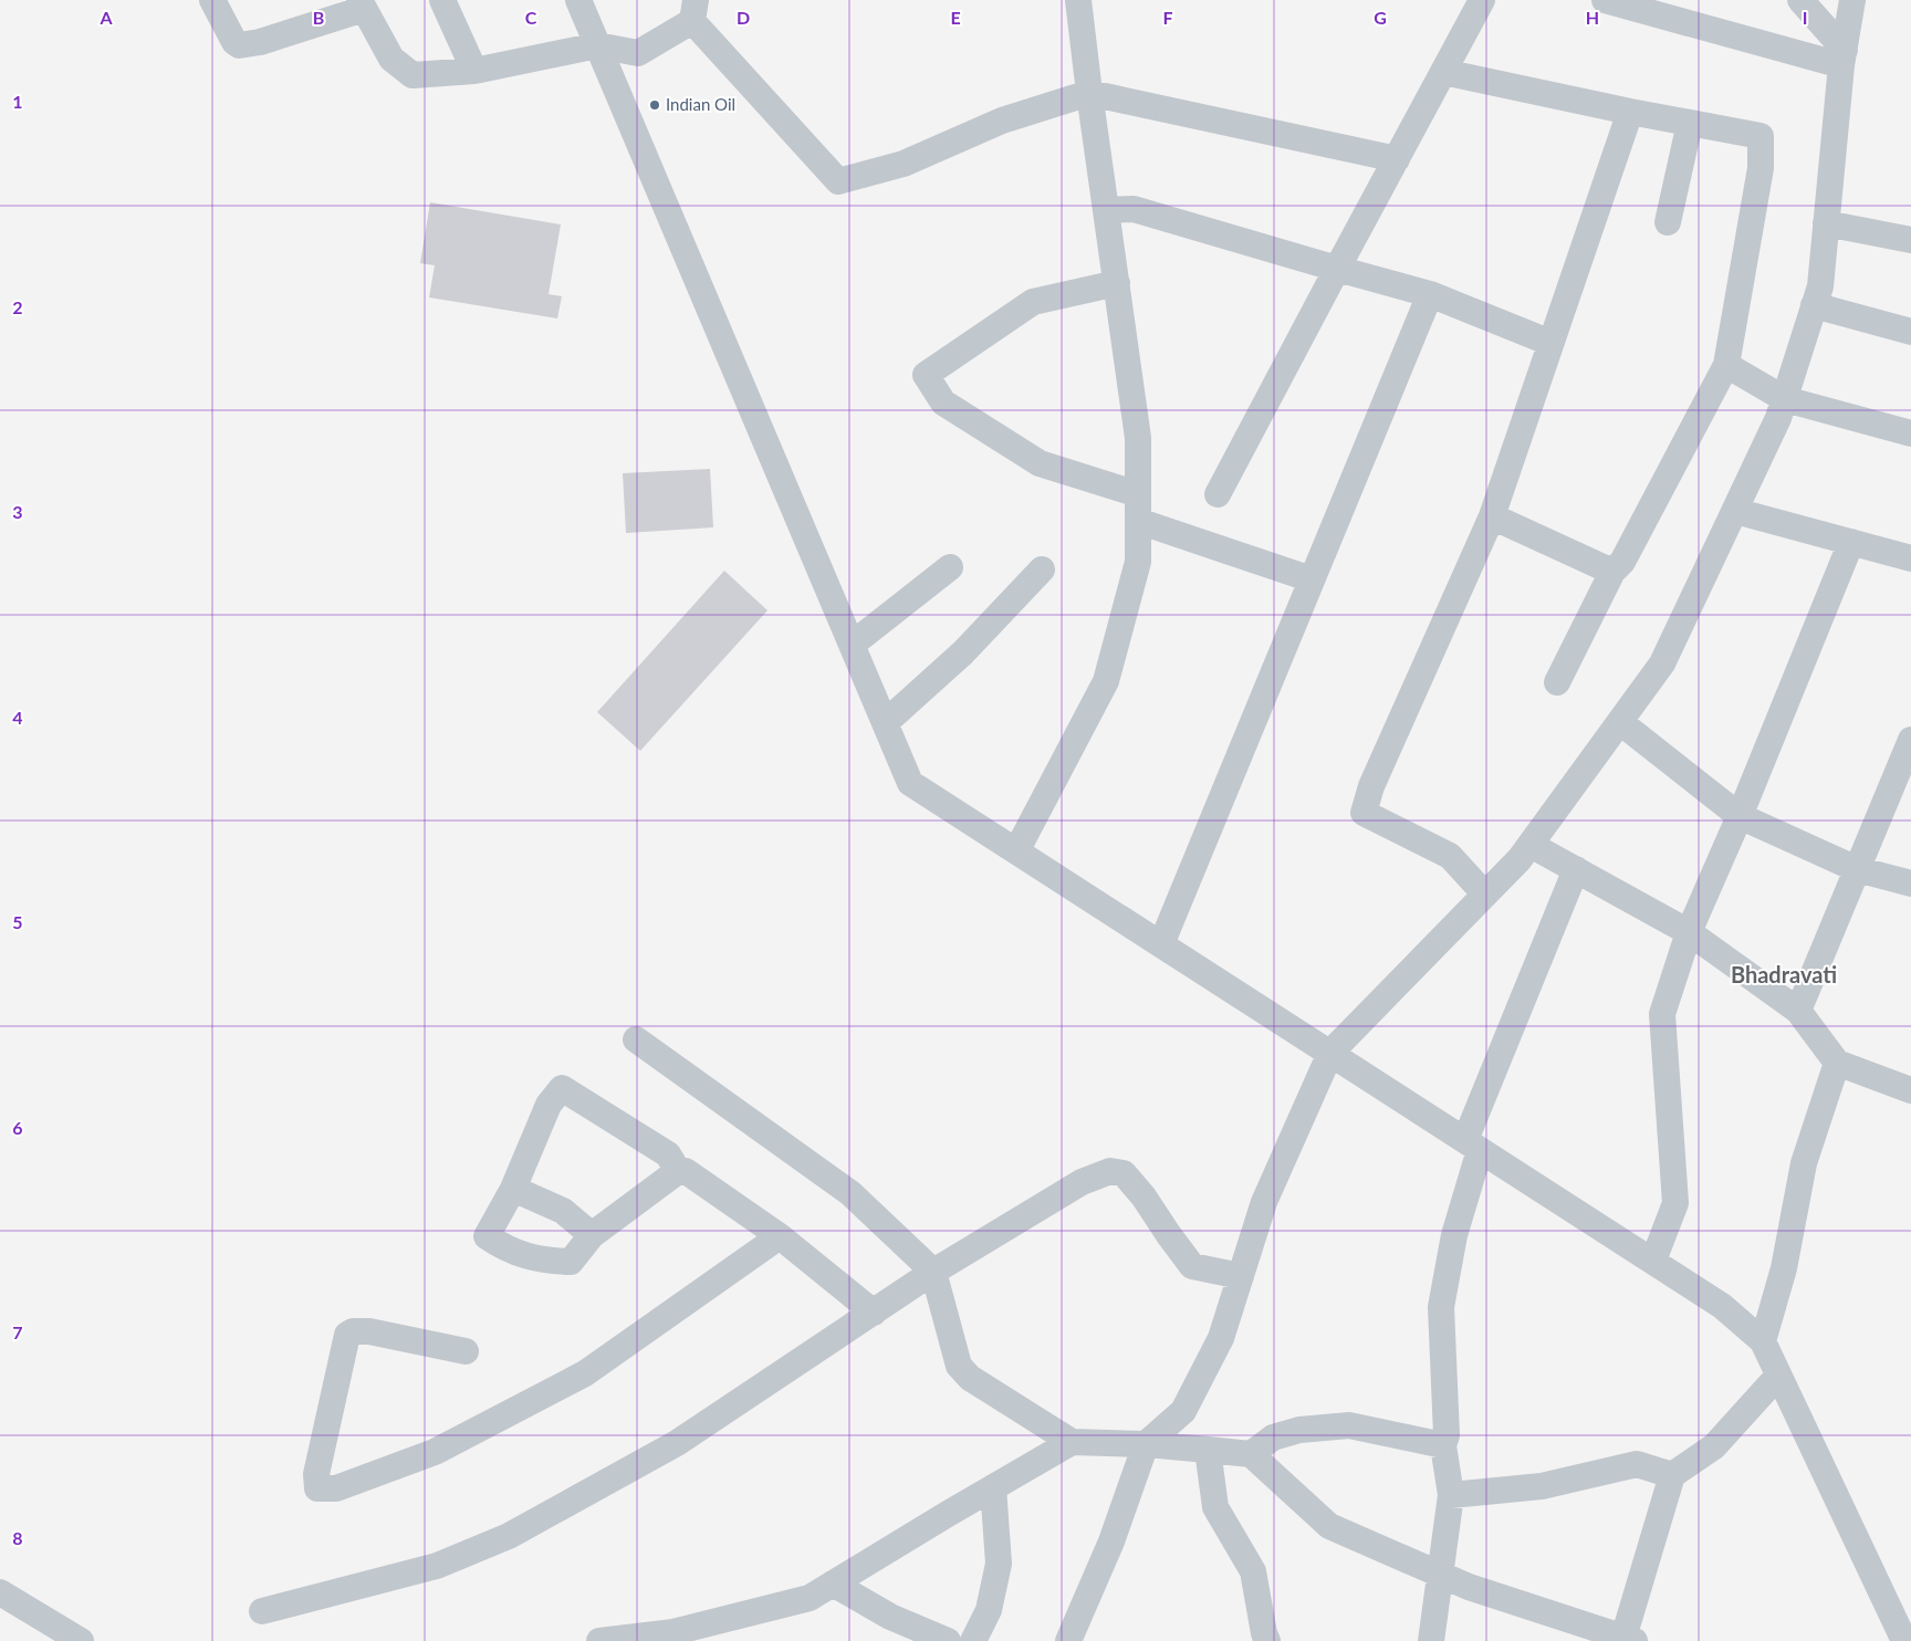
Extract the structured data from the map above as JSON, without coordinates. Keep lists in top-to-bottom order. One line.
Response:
{"districts":["Bhadravati"],"places":["Indian Oil"],"grid":{"columns":["A","B","C","D","E","F","G","H","I"],"rows":["1","2","3","4","5","6","7","8"]}}
